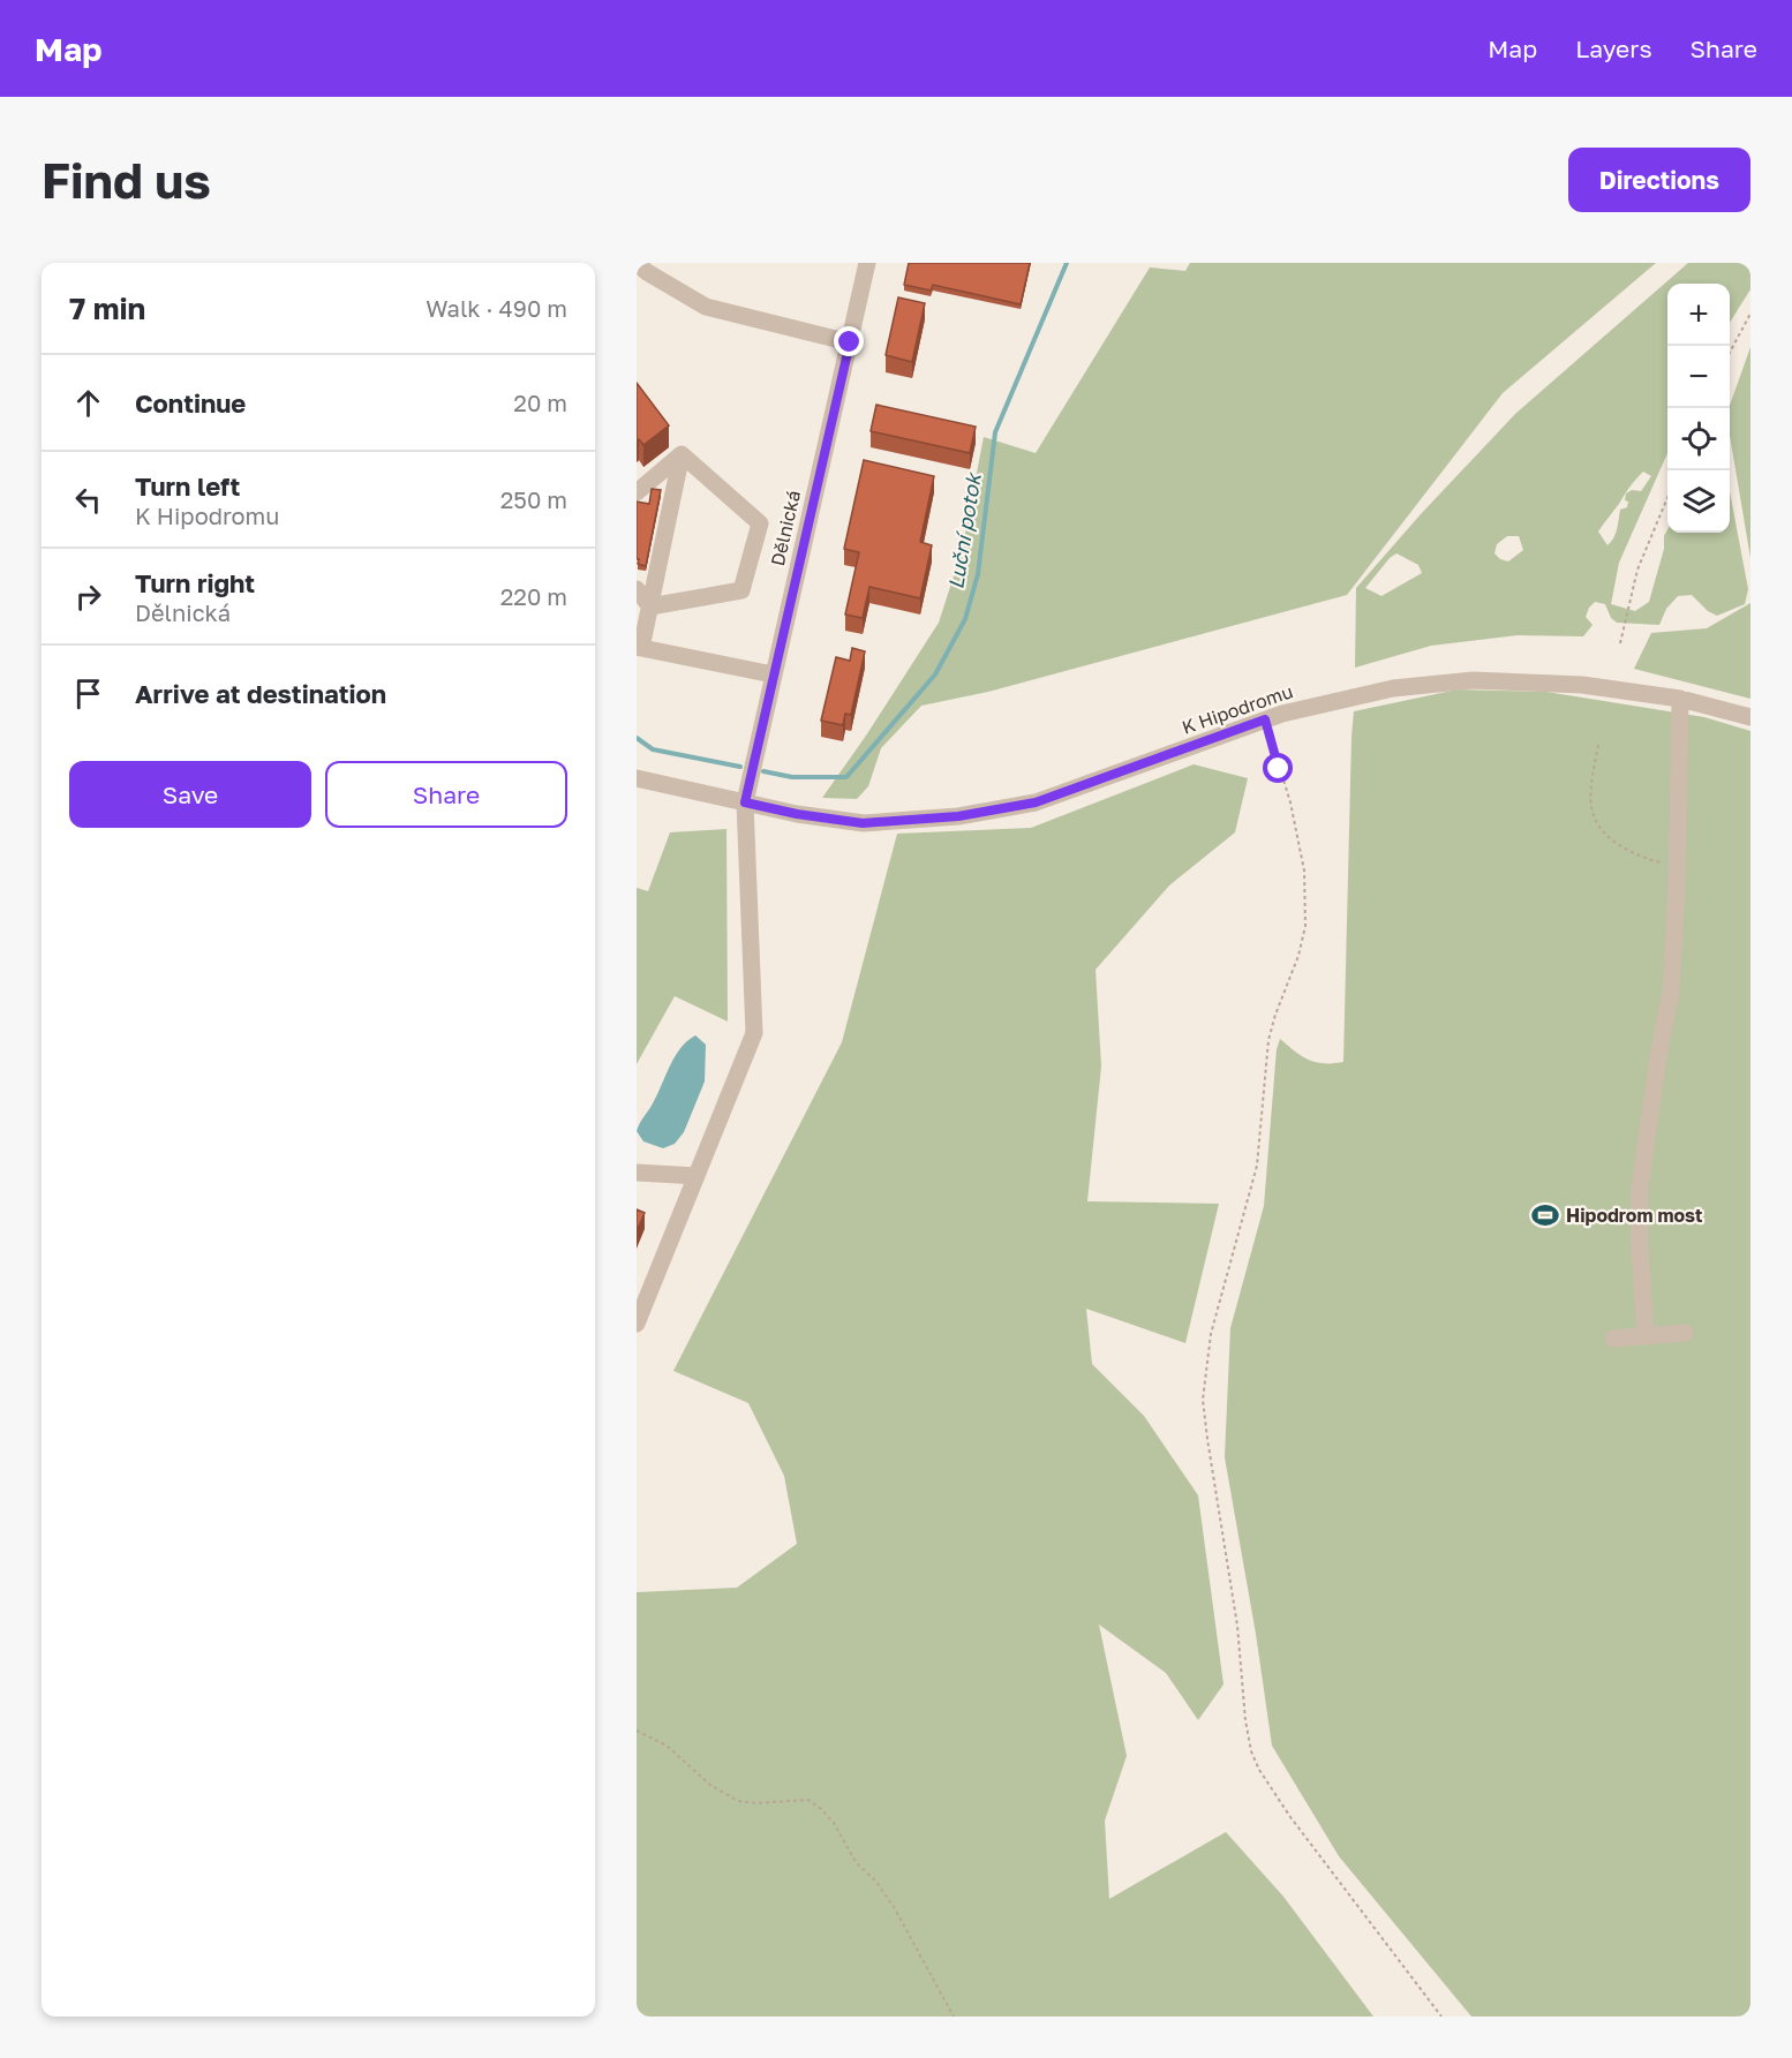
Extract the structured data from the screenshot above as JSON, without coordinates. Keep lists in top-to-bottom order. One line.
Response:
{"streets":{"street":["Dělnická","K Hipodromu"]},"crossings":[["Dělnická","K Hipodromu"]],"water":["Luční potok"],"places":{"sports":["Hipodrom most"]},"page":{"header":"Map","nav":["Map","Layers","Share"],"buttons":["Directions",["Save","Share"]],"title":"Find us","heading":["7 min","Walk · 490 m"],"map_buttons":["+","−"],"list":[["Continue","20 m"],["Turn left","K Hipodromu","250 m"],["Turn right","Dělnická","220 m"],"Arrive at destination"]}}
